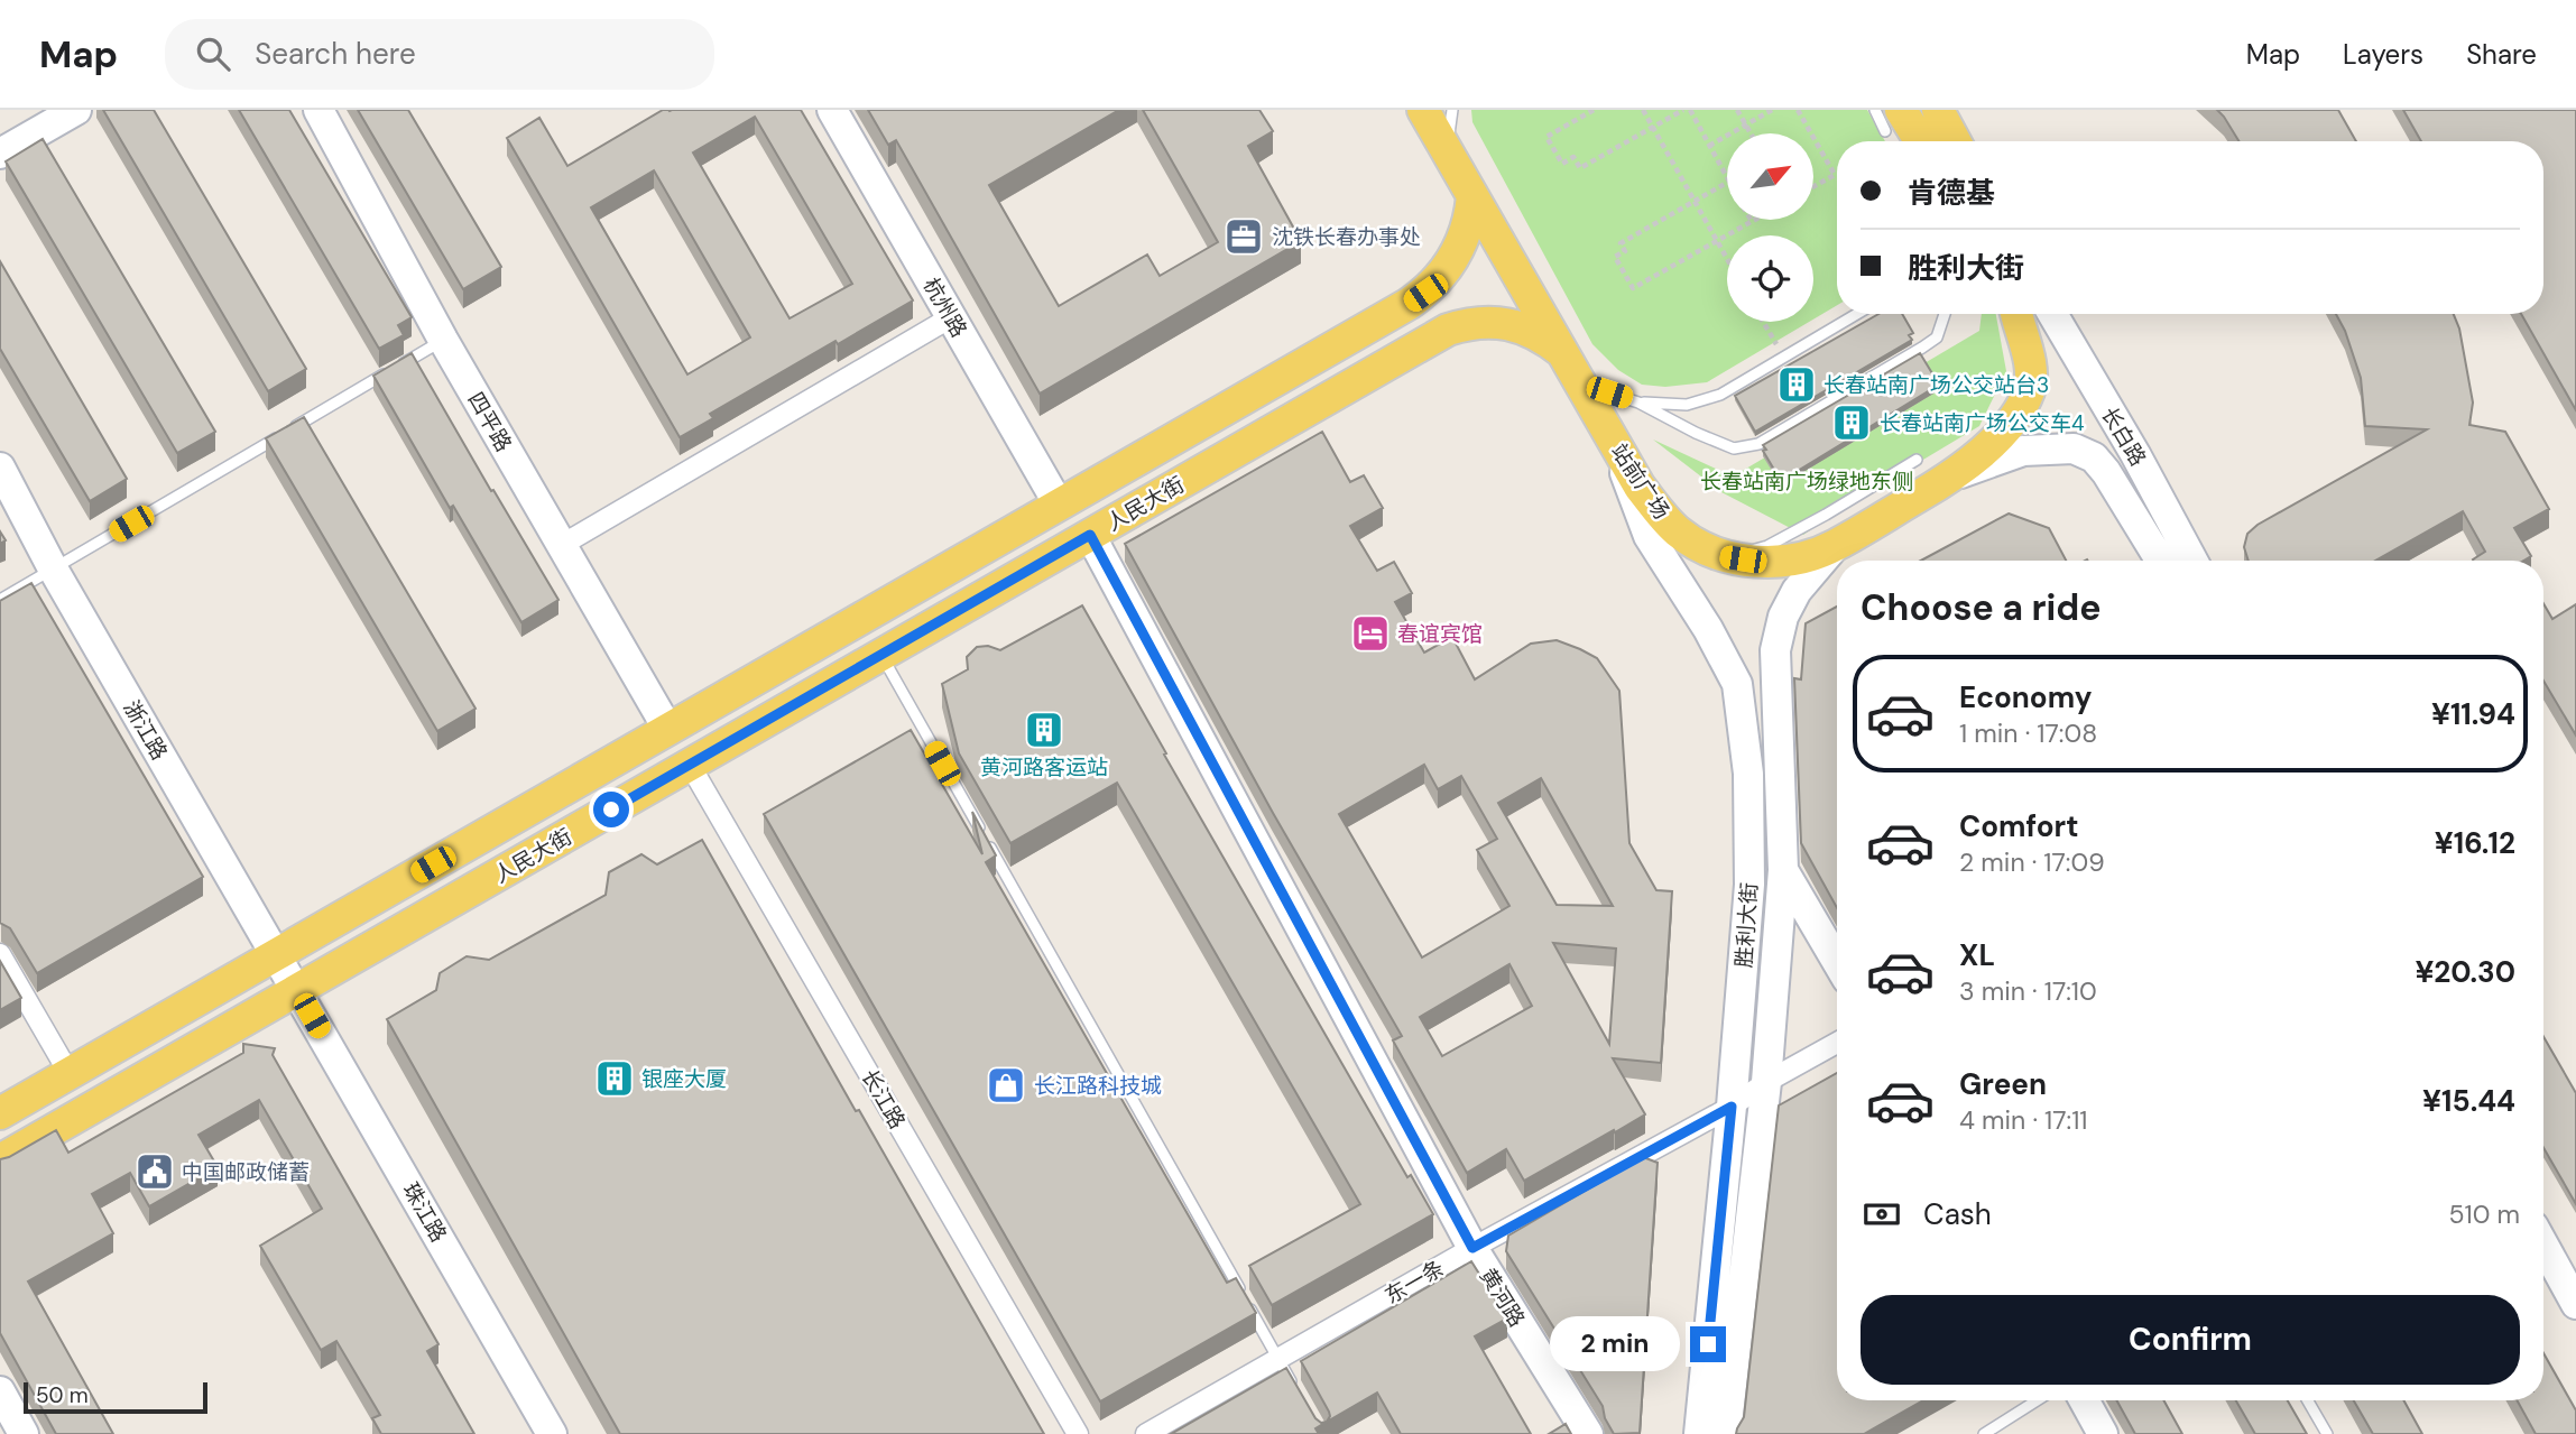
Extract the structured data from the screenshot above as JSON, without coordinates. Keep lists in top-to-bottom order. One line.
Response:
{"streets":{"main road":["杭州路","四平路","长白路","站前广场","人民大街","浙江路","胜利大街","珠江路","黄河路"],"street":["长江路","东一条"]},"crossings":[["杭州路","人民大街"],["四平路","人民大街"],["长白路","站前广场"],["站前广场","人民大街"],["站前广场","胜利大街"],["人民大街","浙江路"],["人民大街","长江路"],["人民大街","珠江路"],["人民大街","黄河路"],["浙江路","珠江路"],["胜利大街","东一条"],["东一条","黄河路"]],"parks":["长春站南广场绿地东侧"],"places":{"office":["沈铁长春办事处"],"building":["长春站南广场公交站台3","长春站南广场公交车4","黄河路客运站","银座大厦"],"hotel":["春谊宾馆"],"shop":["长江路科技城"],"public building":["中国邮政储蓄"]},"scale_bar":"50 m","north":"top right","page":{"header":"Map","search":"Search here","nav":["Map","Layers","Share"],"banner":["肯德基","胜利大街"],"heading":"Choose a ride","list":[{"name":"Economy","note":"1 min · 17:08","value":"¥11.94"},{"name":"Comfort","note":"2 min · 17:09","value":"¥16.12"},{"name":"XL","note":"3 min · 17:10","value":"¥20.30"},{"name":"Green","note":"4 min · 17:11","value":"¥15.44"}],"pay":["Cash","510 m"],"buttons":"Confirm","bubble":"2 min","scale":"50 m"}}
